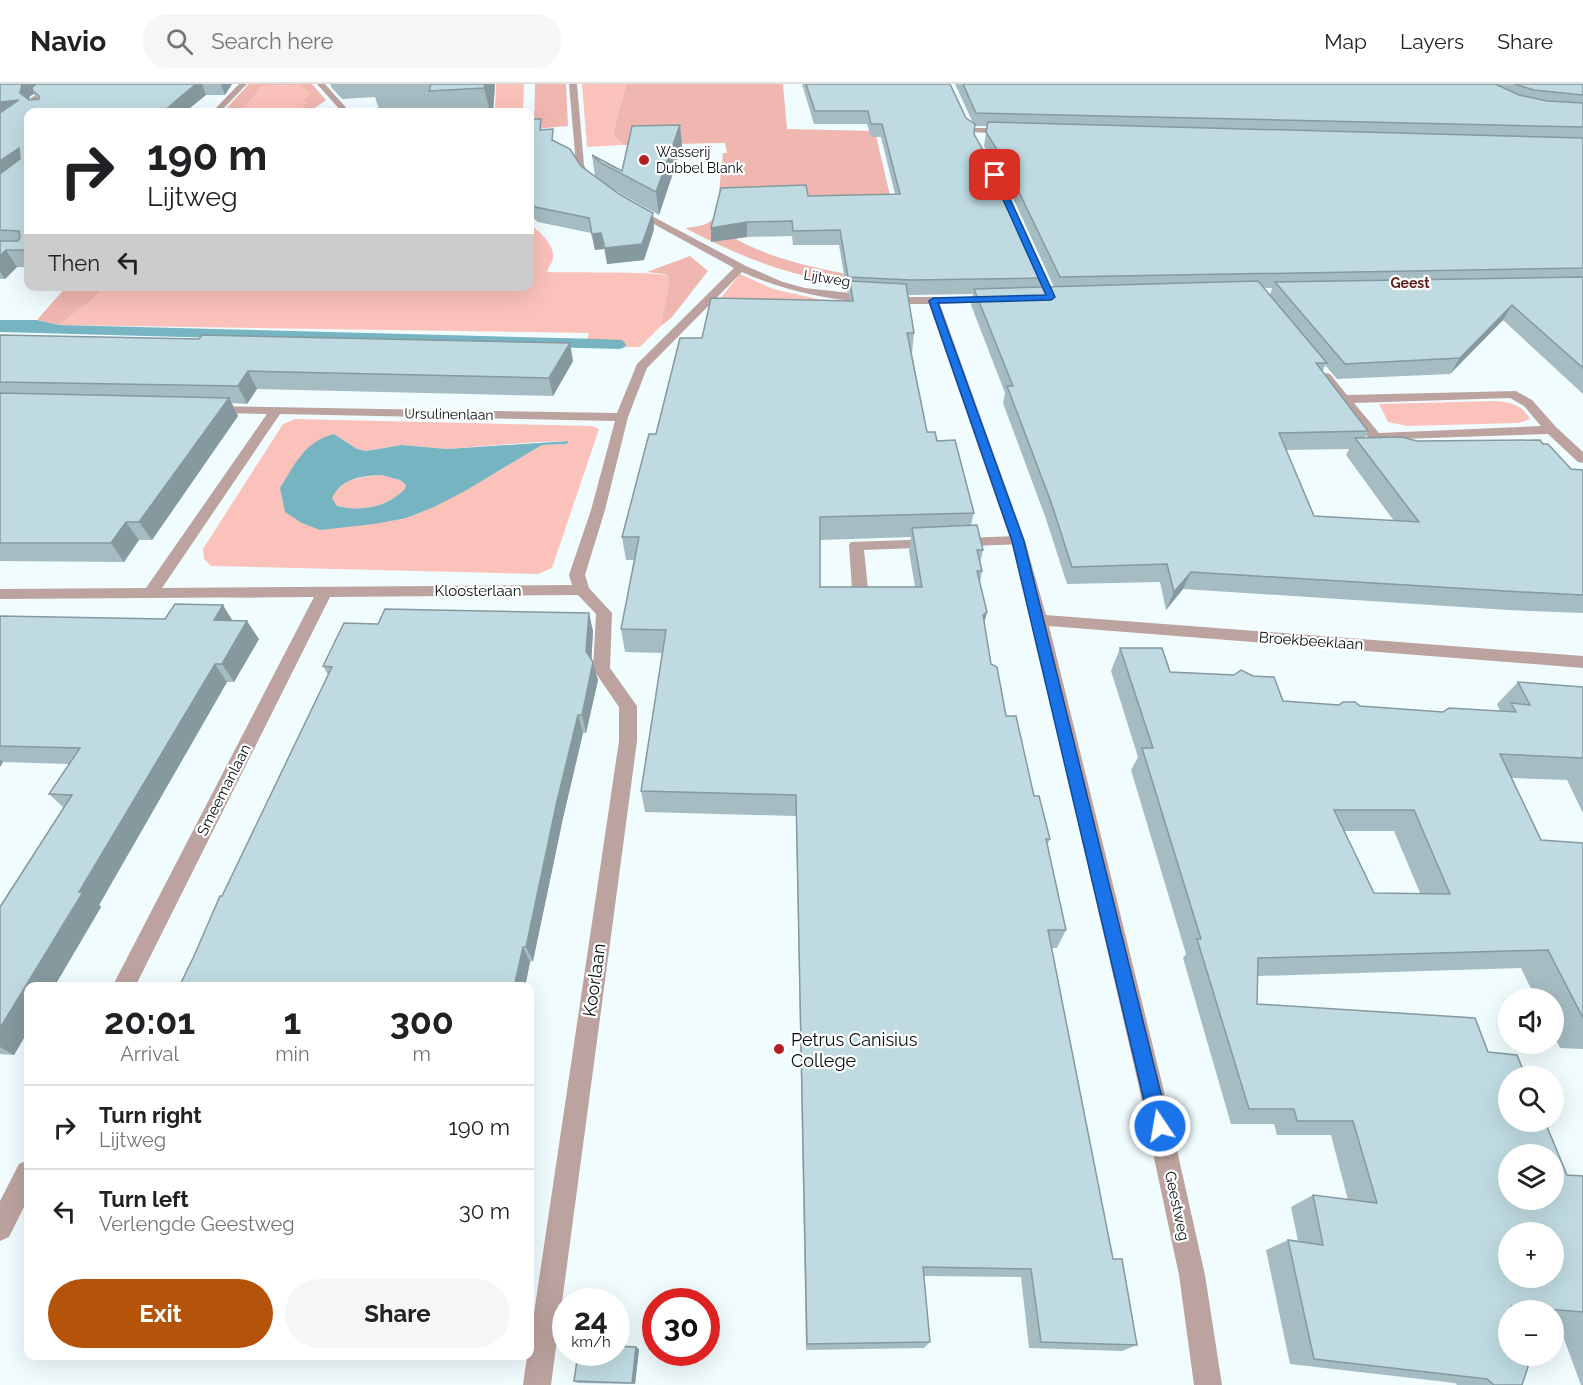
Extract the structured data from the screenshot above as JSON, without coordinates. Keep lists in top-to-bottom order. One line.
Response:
{"streets":{"street":["Lijtweg","Ursulinenlaan","Kloosterlaan","Broekbeeklaan","Smeemanlaan","Koorlaan","Geestweg"]},"crossings":[["Lijtweg","Geestweg"],["Kloosterlaan","Smeemanlaan"],["Kloosterlaan","Koorlaan"],["Broekbeeklaan","Geestweg"]],"districts":["Geest"],"places":["Wasserij Dubbel Blank","Petrus Canisius College"],"page":{"header":"Navio","search":"Search here","nav":["Map","Layers","Share"],"turn":["190 m","Lijtweg"],"then":"Then","eta":["20:01","Arrival","1","min","300","m"],"map_buttons":["+","−"],"list":[{"name":"Turn right","note":"Lijtweg","value":"190 m"},{"name":"Turn left","note":"Verlengde Geestweg","value":"30 m"}],"buttons":["Exit","Share"],"speed":"24 km/h","limit":"30"}}
